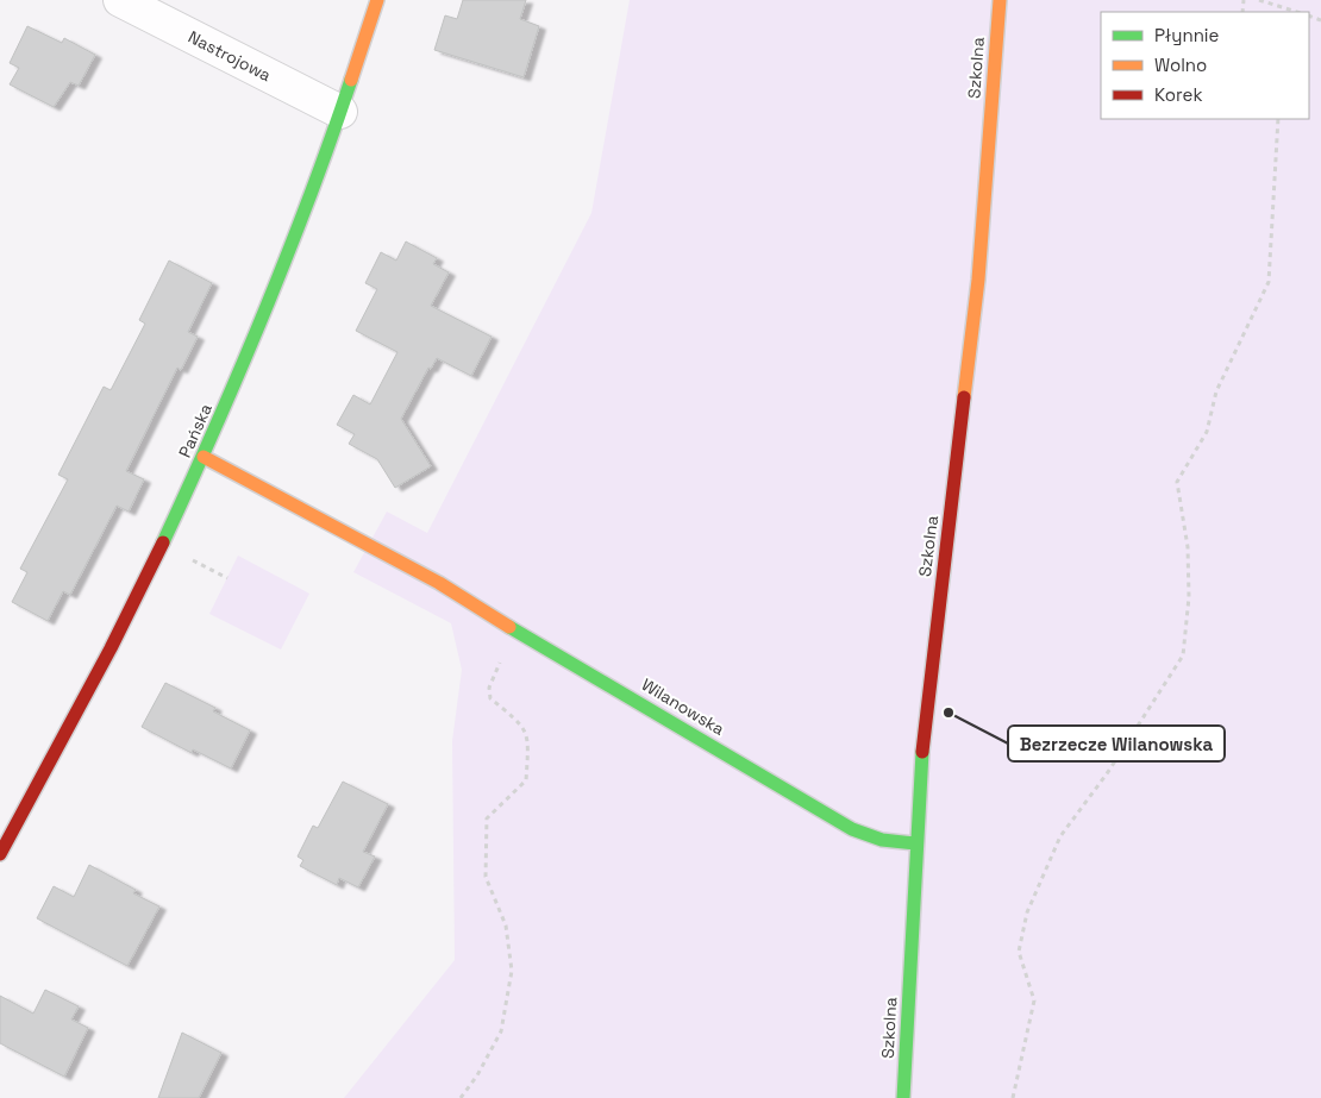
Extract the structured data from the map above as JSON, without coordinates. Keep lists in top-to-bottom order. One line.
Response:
{"streets":{"street":["Nastrojowa","Szkolna","Pańska","Wilanowska"]},"crossings":[["Nastrojowa","Pańska"],["Szkolna","Wilanowska"],["Pańska","Wilanowska"]],"places":["Bezrzecze Wilanowska"],"legend":["Płynnie","Wolno","Korek"]}
